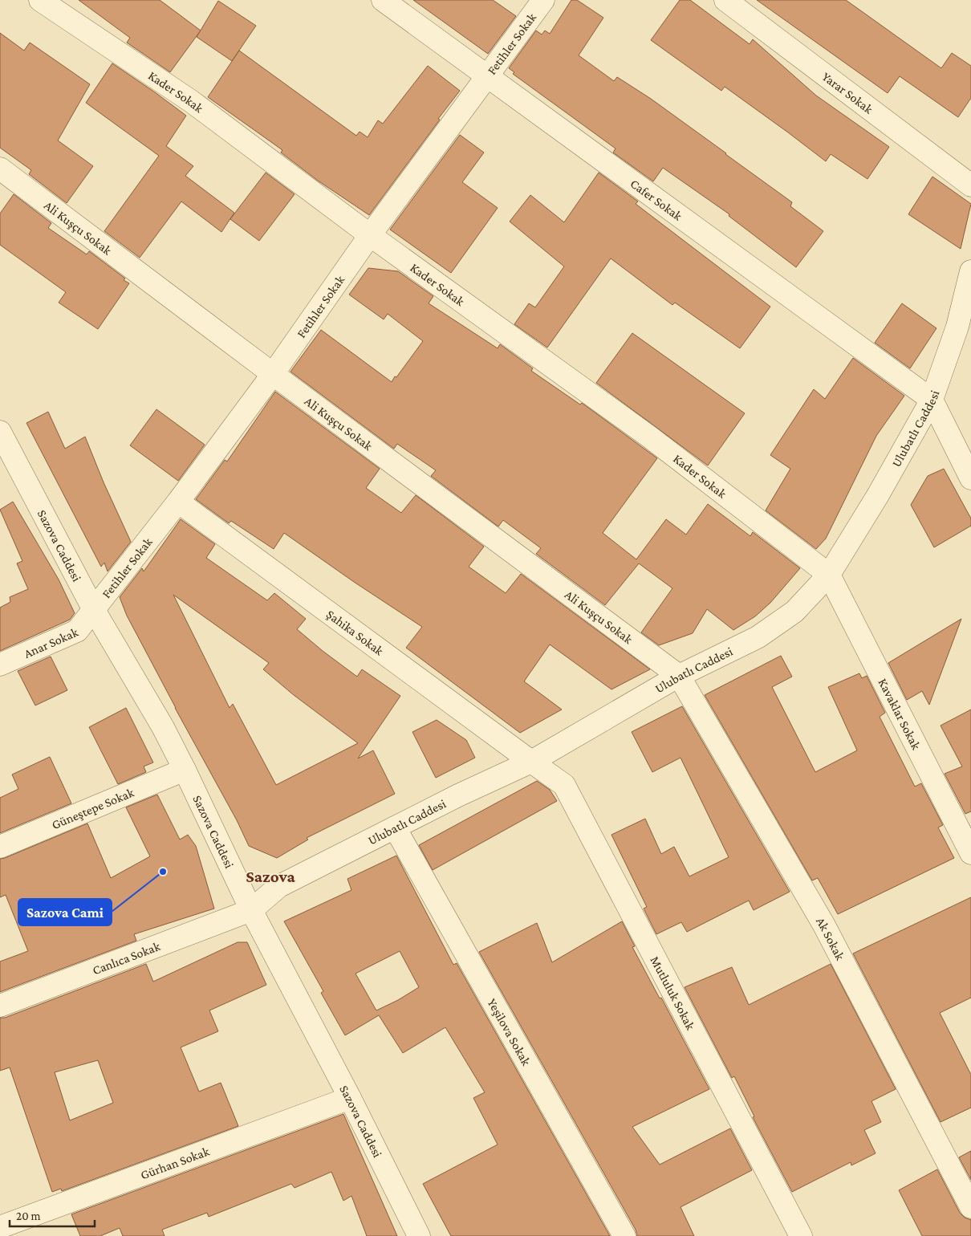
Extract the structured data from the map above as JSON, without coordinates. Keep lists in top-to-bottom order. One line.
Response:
{"streets":{"street":["Fetihler Sokak","Kader Sokak","Yarar Sokak","Cafer Sokak","Ali Kuşçu Sokak","Ulubatlı Caddesi","Sazova Caddesi","Şahika Sokak","Anar Sokak","Kavaklar Sokak","Güneştepe Sokak","Ak Sokak","Canlıca Sokak","Mutluluk Sokak","Yeşilova Sokak","Gürhan Sokak"]},"crossings":[["Fetihler Sokak","Kader Sokak"],["Fetihler Sokak","Cafer Sokak"],["Fetihler Sokak","Ali Kuşçu Sokak"],["Fetihler Sokak","Sazova Caddesi"],["Fetihler Sokak","Şahika Sokak"],["Fetihler Sokak","Anar Sokak"],["Kader Sokak","Ulubatlı Caddesi"],["Kader Sokak","Kavaklar Sokak"],["Cafer Sokak","Ulubatlı Caddesi"],["Ali Kuşçu Sokak","Ulubatlı Caddesi"],["Ali Kuşçu Sokak","Ak Sokak"],["Ulubatlı Caddesi","Sazova Caddesi"],["Ulubatlı Caddesi","Şahika Sokak"],["Ulubatlı Caddesi","Kavaklar Sokak"],["Ulubatlı Caddesi","Ak Sokak"],["Ulubatlı Caddesi","Canlıca Sokak"],["Ulubatlı Caddesi","Mutluluk Sokak"],["Ulubatlı Caddesi","Yeşilova Sokak"],["Sazova Caddesi","Anar Sokak"],["Sazova Caddesi","Güneştepe Sokak"],["Sazova Caddesi","Canlıca Sokak"],["Sazova Caddesi","Gürhan Sokak"],["Şahika Sokak","Mutluluk Sokak"]],"districts":["Sazova"],"places":["Sazova Cami"],"scale_bar":"20 m"}
